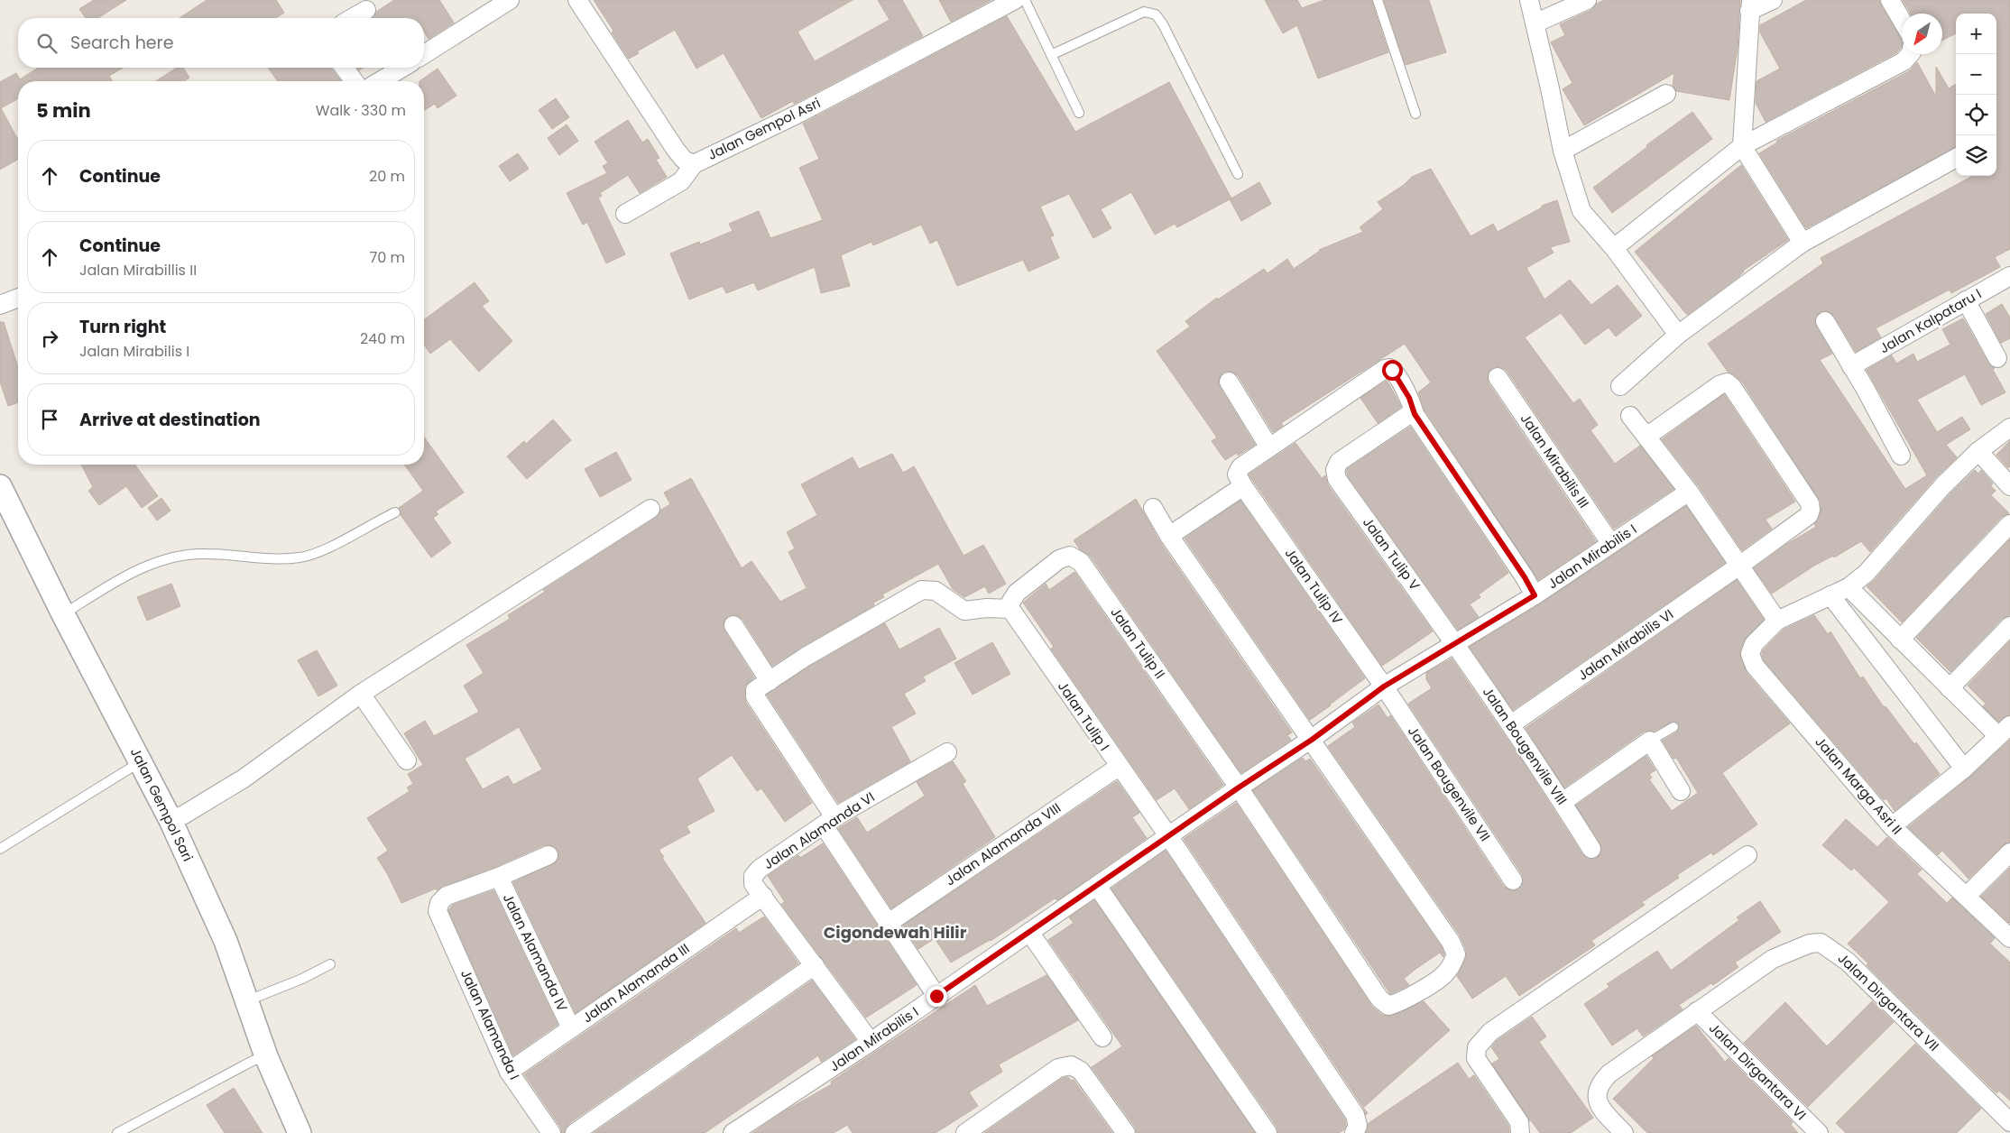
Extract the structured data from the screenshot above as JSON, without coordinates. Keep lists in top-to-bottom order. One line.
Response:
{"streets":{"street":["Jalan Gempol Asri","Jalan Kalpataru I","Jalan Mirabilis III","Jalan Tulip V","Jalan Mirabilis I","Jalan Tulip IV","Jalan Tulip II","Jalan Mirabilis VI","Jalan Tulip I","Jalan Bougenvile VIII","Jalan Bougenvile VII","Jalan Marga Asri II","Jalan Gempol Sari","Jalan Alamanda VI","Jalan Alamanda VIII","Jalan Alamanda IV","Jalan Alamanda III","Jalan Dirgantara VII","Jalan Alamanda I","Jalan Dirgantara VI"]},"crossings":[["Jalan Mirabilis III","Jalan Mirabilis I"],["Jalan Tulip V","Jalan Mirabilis I"],["Jalan Tulip V","Jalan Bougenvile VIII"],["Jalan Mirabilis I","Jalan Tulip IV"],["Jalan Mirabilis I","Jalan Tulip II"],["Jalan Mirabilis I","Jalan Tulip I"],["Jalan Mirabilis I","Jalan Bougenvile VIII"],["Jalan Mirabilis I","Jalan Bougenvile VII"],["Jalan Mirabilis I","Jalan Alamanda VI"],["Jalan Tulip IV","Jalan Bougenvile VII"],["Jalan Tulip II","Jalan Tulip I"],["Jalan Mirabilis VI","Jalan Bougenvile VIII"],["Jalan Tulip I","Jalan Alamanda VIII"],["Jalan Alamanda VI","Jalan Alamanda III"],["Jalan Alamanda IV","Jalan Alamanda III"],["Jalan Alamanda IV","Jalan Alamanda I"],["Jalan Alamanda III","Jalan Alamanda I"],["Jalan Dirgantara VII","Jalan Dirgantara VI"]],"districts":["Cigondewah Hilir"],"north":"bottom left","page":{"map_buttons":["+","−"],"search":"Search here","heading":["5 min","Walk · 330 m"],"list":[["Continue","20 m"],["Continue","Jalan Mirabillis II","70 m"],["Turn right","Jalan Mirabilis I","240 m"],"Arrive at destination"]}}
